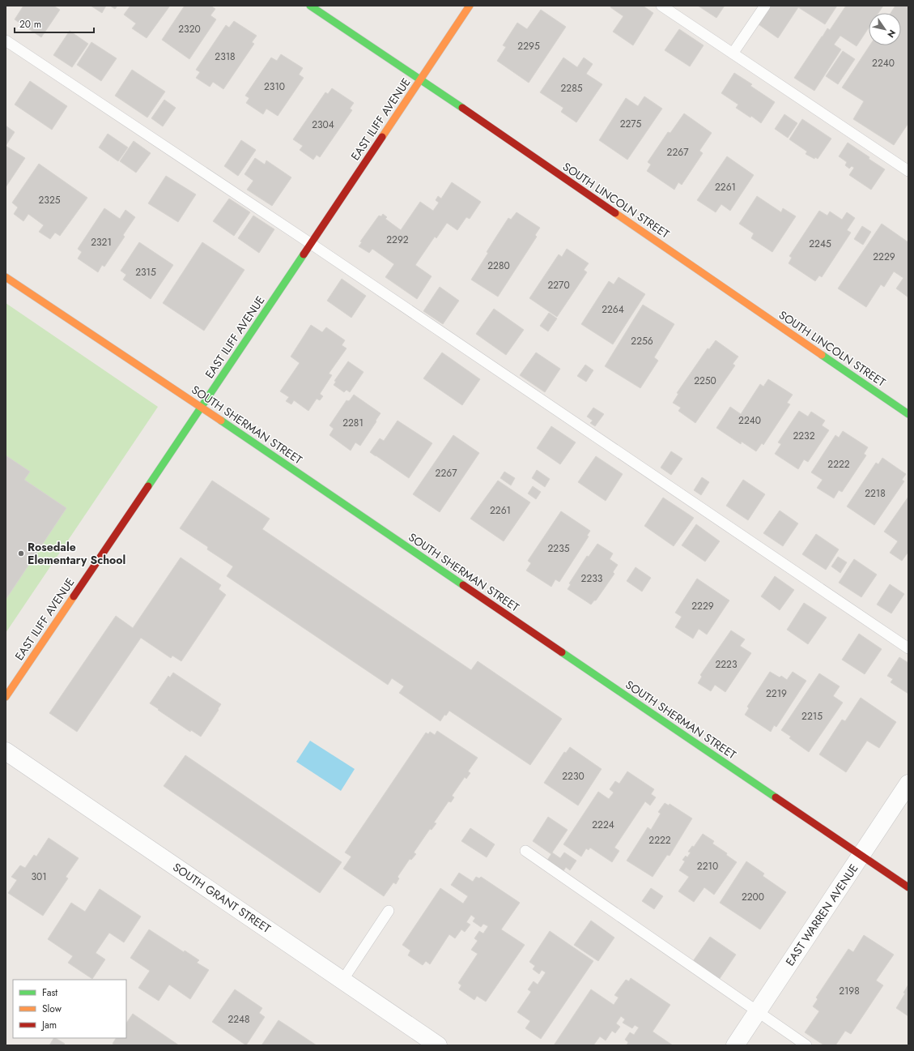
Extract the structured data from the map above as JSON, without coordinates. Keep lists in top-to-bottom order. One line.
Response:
{"streets":{"street":["EAST ILIFF AVENUE","SOUTH LINCOLN STREET","SOUTH SHERMAN STREET","SOUTH GRANT STREET","EAST WARREN AVENUE"]},"crossings":[["EAST ILIFF AVENUE","SOUTH LINCOLN STREET"],["EAST ILIFF AVENUE","SOUTH SHERMAN STREET"],["SOUTH SHERMAN STREET","EAST WARREN AVENUE"]],"places":["Rosedale Elementary School"],"house_numbers":["2320","2295","2318","2240","2310","2285","2275","2304","2267","2261","2325","2292","2321","2245","2229","2280","2315","2270","2264","2256","2250","2240","2281","2232","2222","2267","2218","2261","2235","2233","2229","2223","2219","2215","2230","2224","2222","2210","301","2200","2198","2248"],"legend":["Fast","Slow","Jam"],"scale_bar":"20 m","north":"bottom right"}
